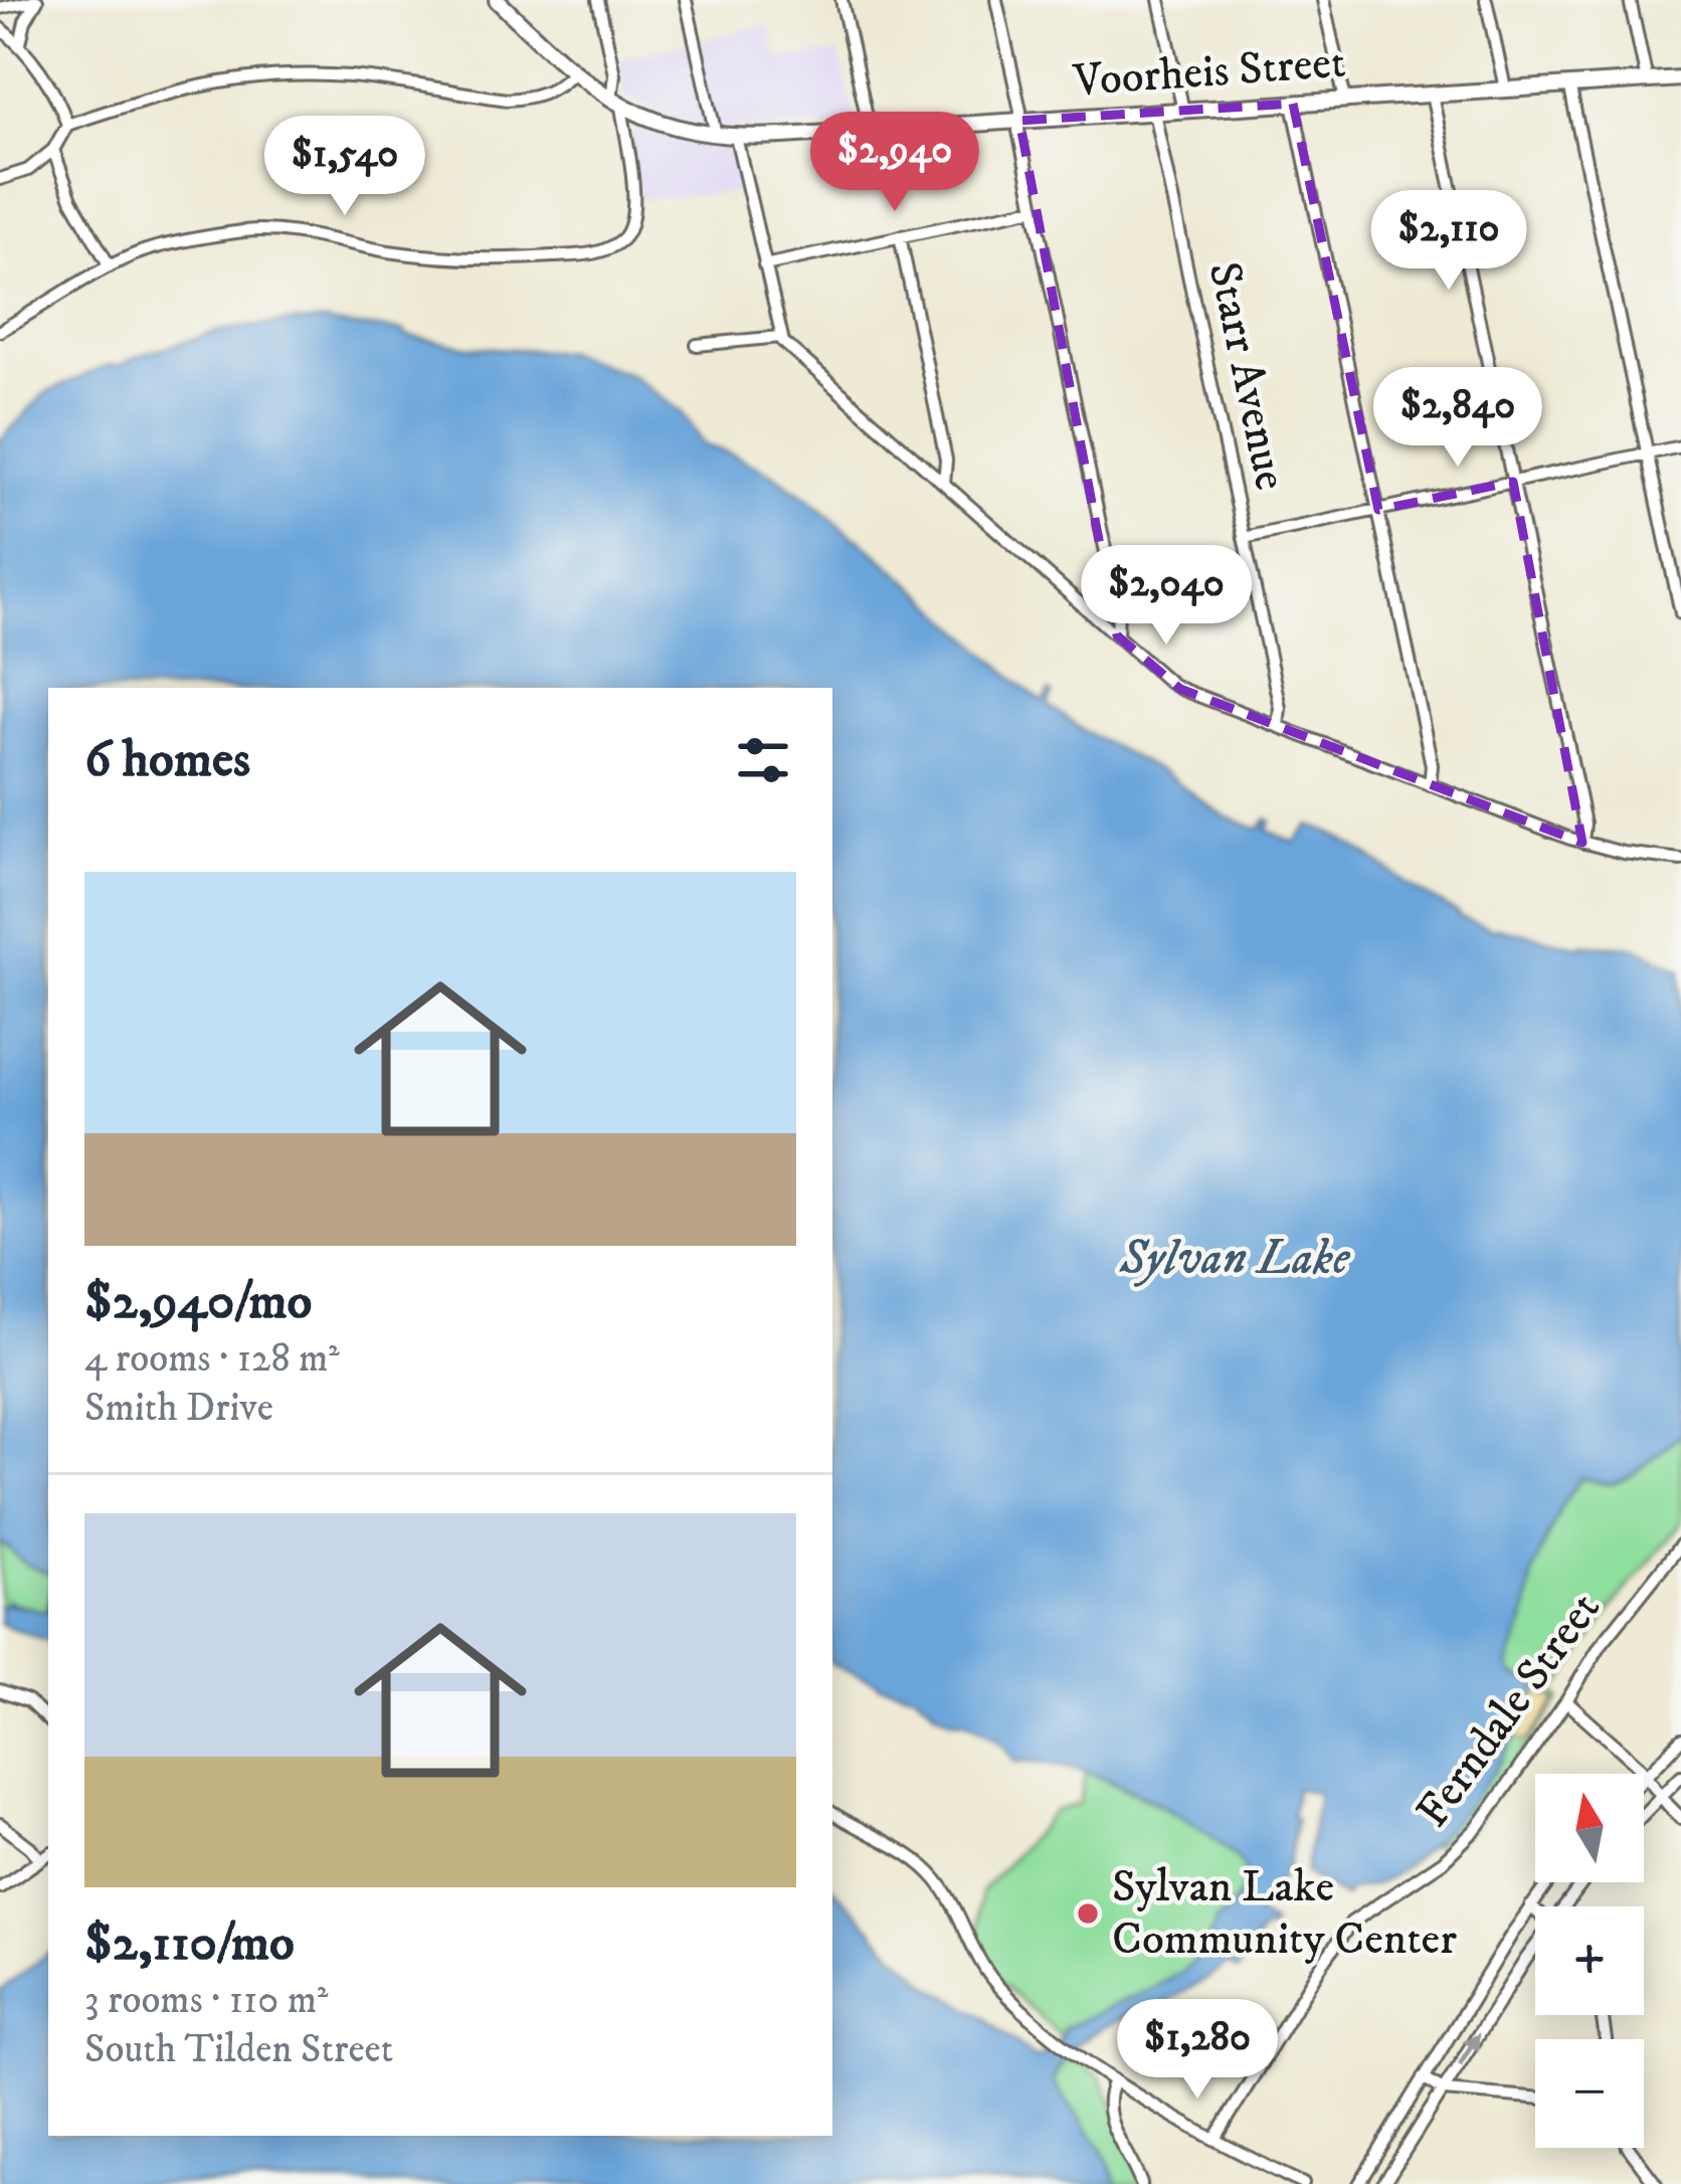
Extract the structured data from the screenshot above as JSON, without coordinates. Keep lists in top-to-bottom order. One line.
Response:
{"streets":{"street":["Voorheis Street","Starr Avenue","Ferndale Street"]},"crossings":[["Voorheis Street","Starr Avenue"]],"water":["Sylvan Lake"],"places":["Sylvan Lake Community Center"],"north":"top","page":{"price":["$2,940","$1,540","$2,110","$2,840","$2,040","$1,280"],"heading":"6 homes","list":[{"name":"$2,940/mo","note":"4 rooms · 128 m² · Smith Drive"},{"name":"$2,110/mo","note":"3 rooms · 110 m² · South Tilden Street"}],"map_buttons":["+","−"]}}
